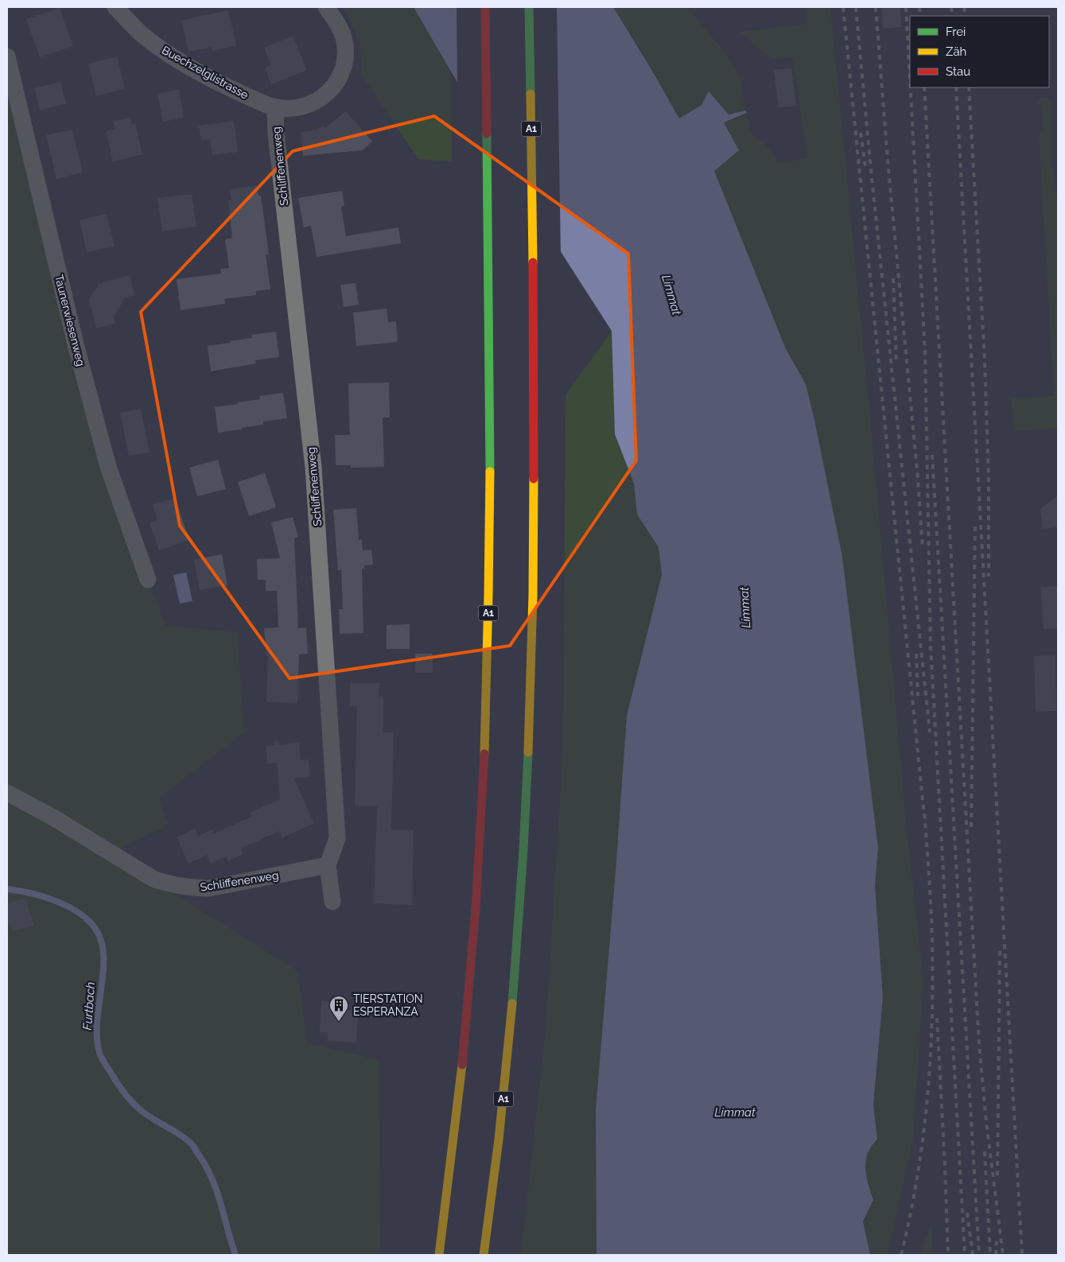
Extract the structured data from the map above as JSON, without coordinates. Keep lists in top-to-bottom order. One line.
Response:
{"streets":{"highway":["A1"],"street":["Buechzelglistrasse","Schliffenenweg","Taunerwiesenweg"]},"crossings":[["Buechzelglistrasse","Schliffenenweg"]],"water":["Limmat","Furtbach"],"places":{"building":["TIERSTATION ESPERANZA"]},"legend":["Frei","Zäh","Stau"]}
